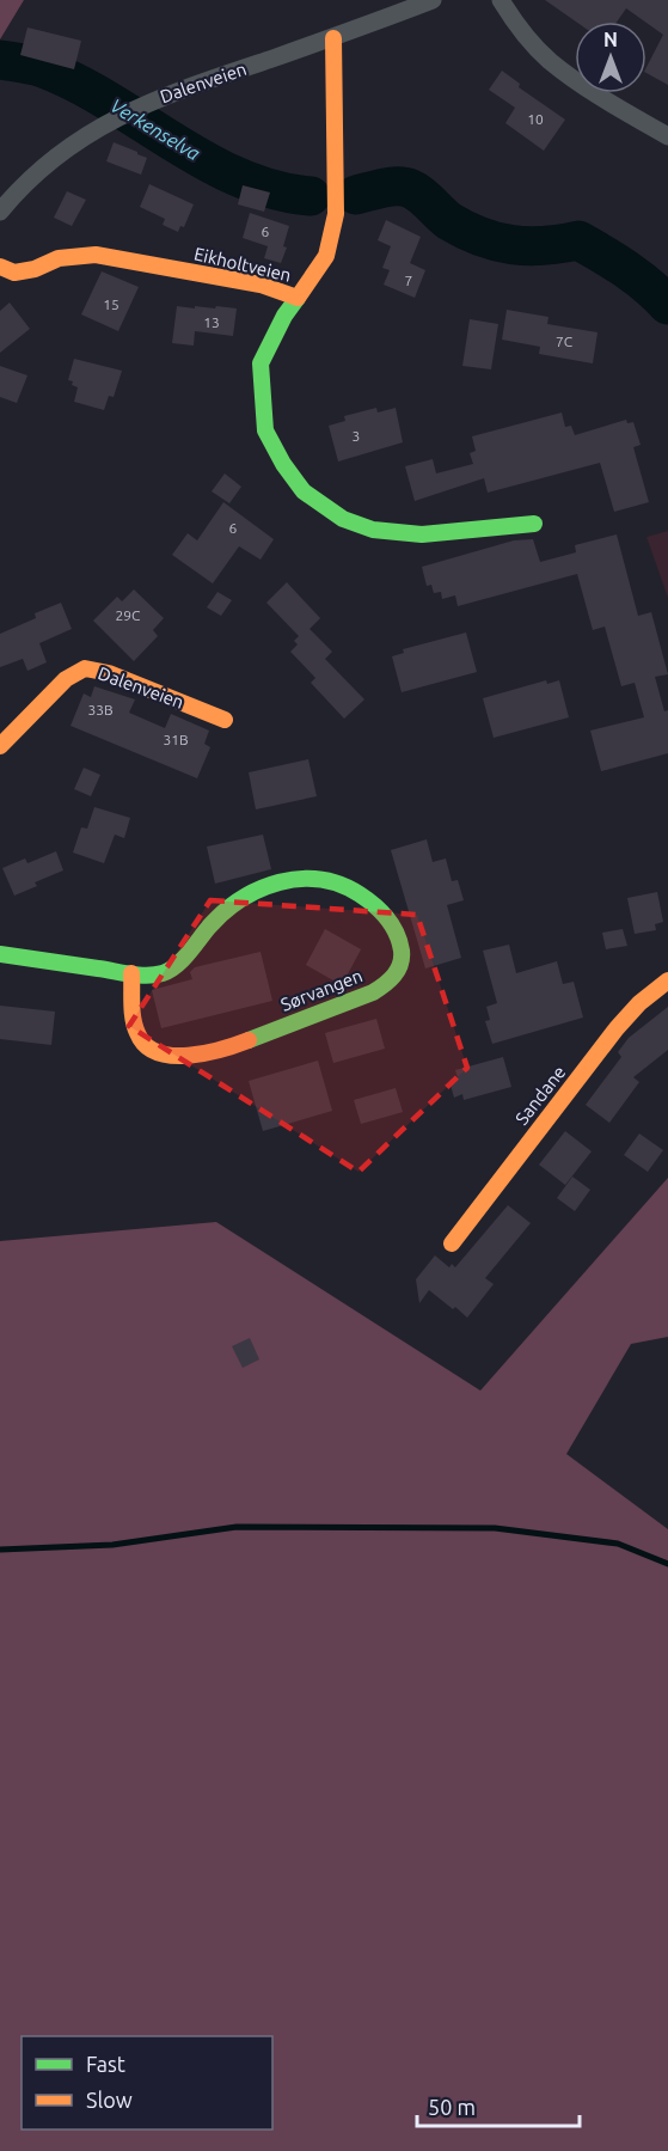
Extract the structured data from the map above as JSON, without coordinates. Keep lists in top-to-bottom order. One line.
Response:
{"streets":{"street":["Dalenveien","Eikholtveien","Sørvangen","Sandane"]},"crossings":[["Dalenveien","Eikholtveien"]],"water":["Verkenselva"],"house_numbers":["10","6","7","15","13","7C","3","6","29C","33B","31B"],"legend":["Fast","Slow"],"scale_bar":"50 m","north":"top"}
